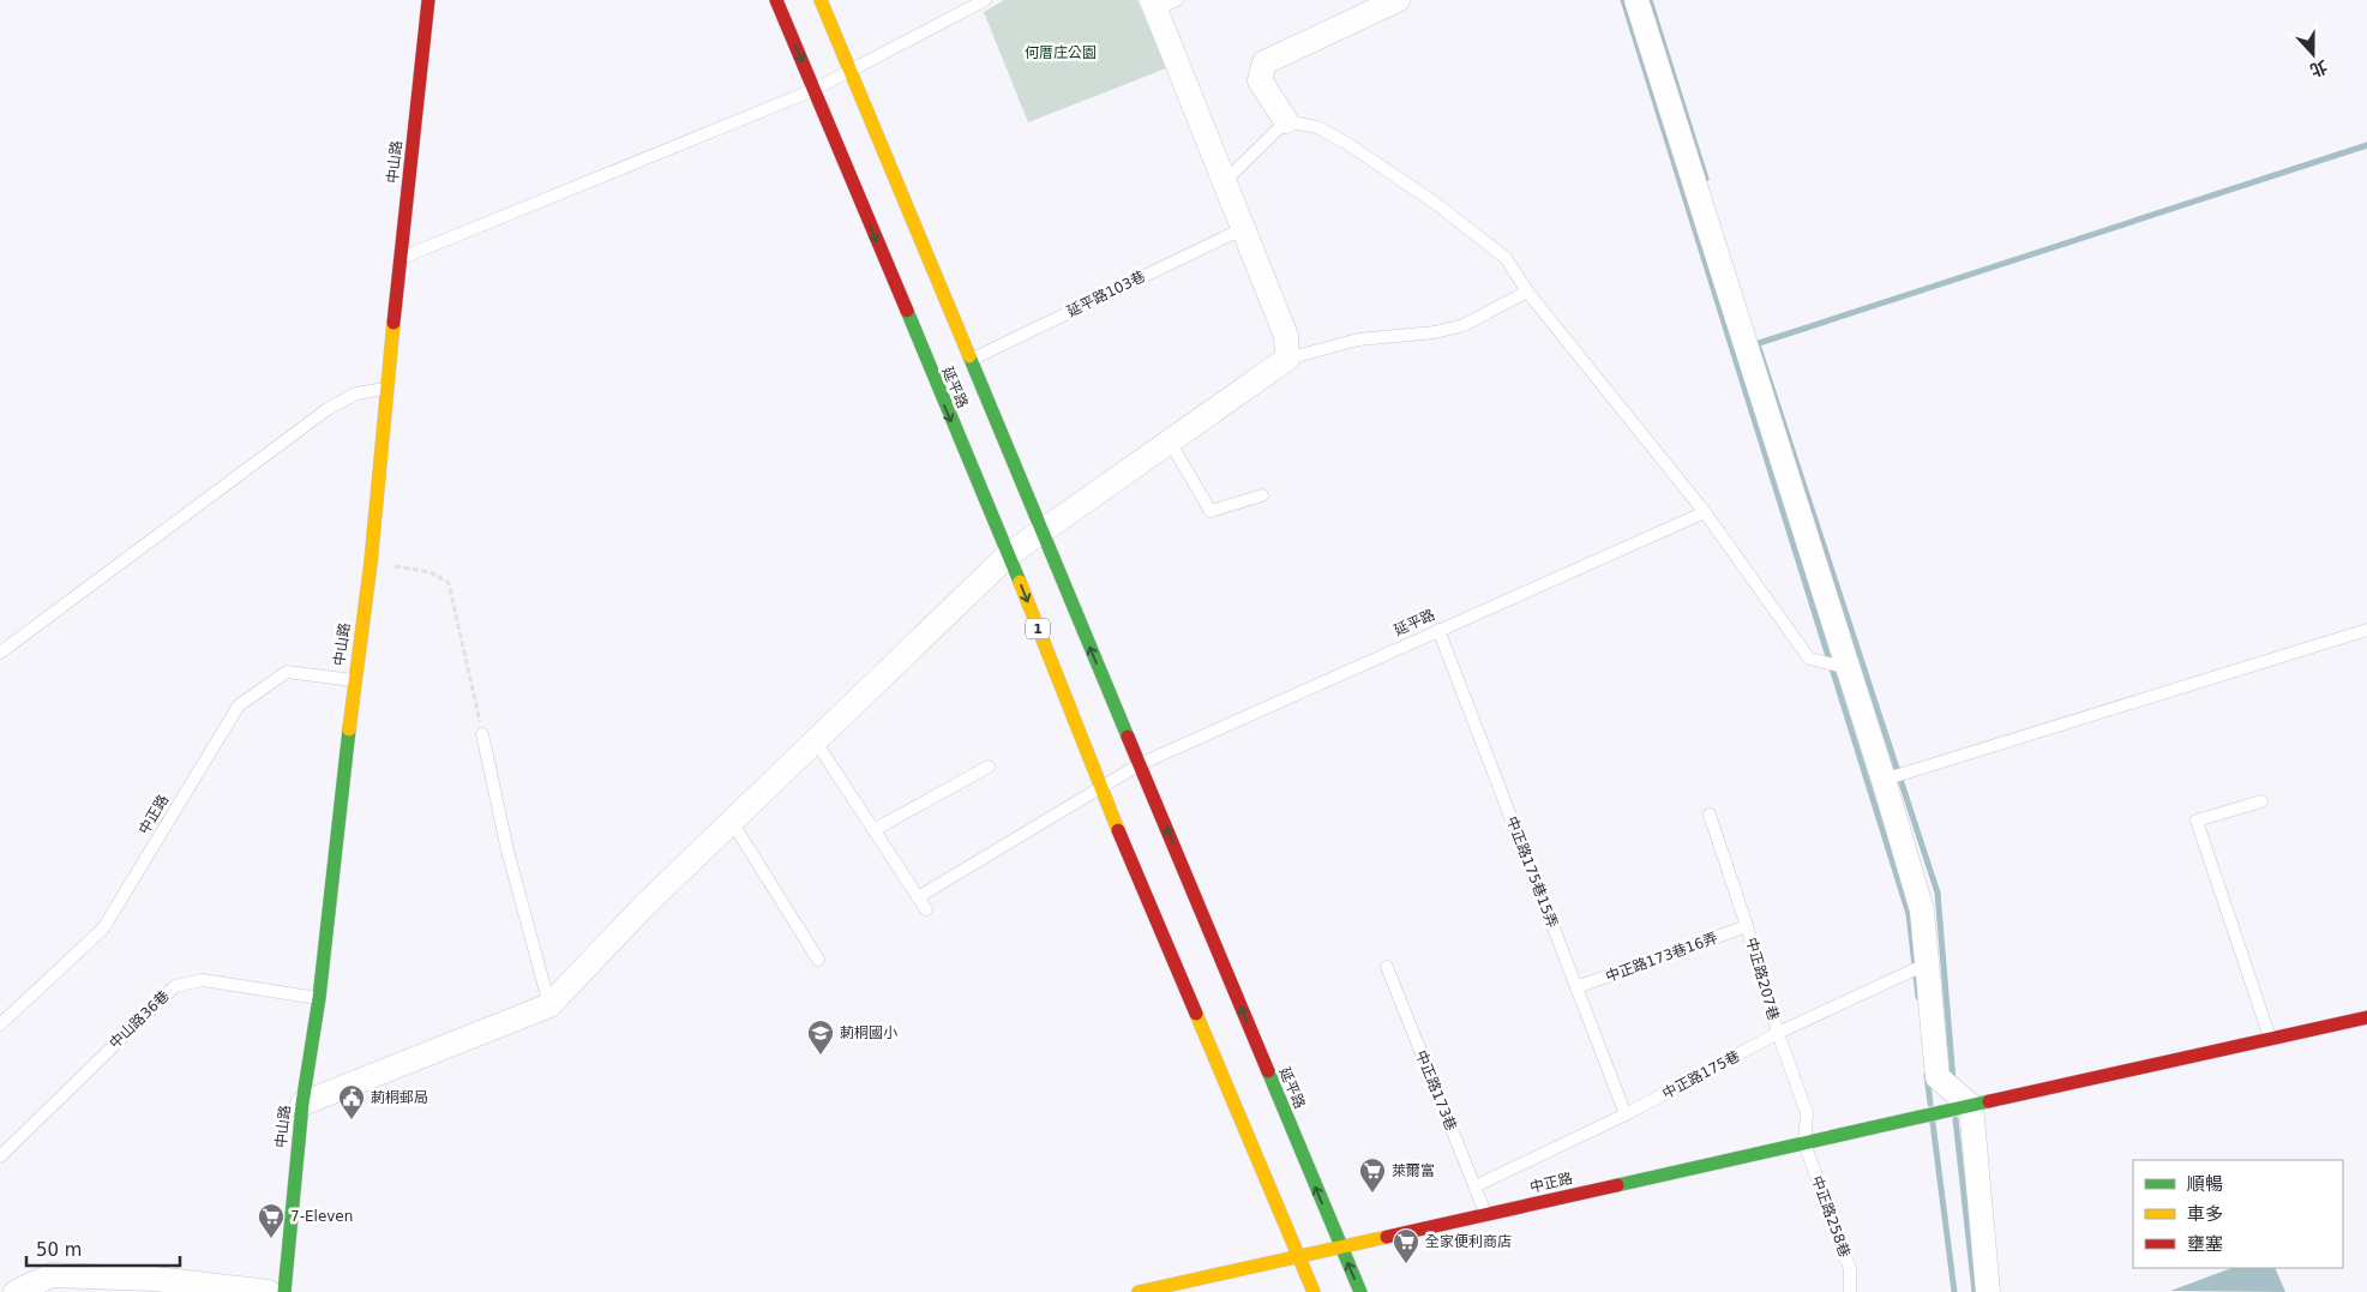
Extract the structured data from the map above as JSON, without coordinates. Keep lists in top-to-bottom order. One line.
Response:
{"streets":{"main road":["中山路","延平路","1","中正路"],"lane":["延平路103巷","中正路175巷15弄","中正路173巷16弄","中正路207巷","中山路36巷","中正路175巷","中正路173巷","中正路258巷"]},"crossings":[["中山路","中正路"],["中山路","中山路36巷"],["延平路103巷","延平路"],["延平路","中正路"],["延平路","中正路175巷15弄"],["中正路","中正路207巷"],["中正路","中正路173巷"],["中正路","中正路258巷"],["中正路175巷15弄","中正路173巷16弄"],["中正路175巷15弄","中正路175巷"],["中正路173巷16弄","中正路207巷"],["中正路207巷","中正路175巷"],["中正路207巷","中正路258巷"],["中正路175巷","中正路173巷"]],"parks":["何厝庄公園"],"places":{"school or university":["莿桐國小"],"public building":["莿桐郵局"],"supermarket":["萊爾富","7-Eleven","全家便利商店"]},"legend":["順暢","車多","壅塞"],"scale_bar":"50 m","north":"bottom"}
